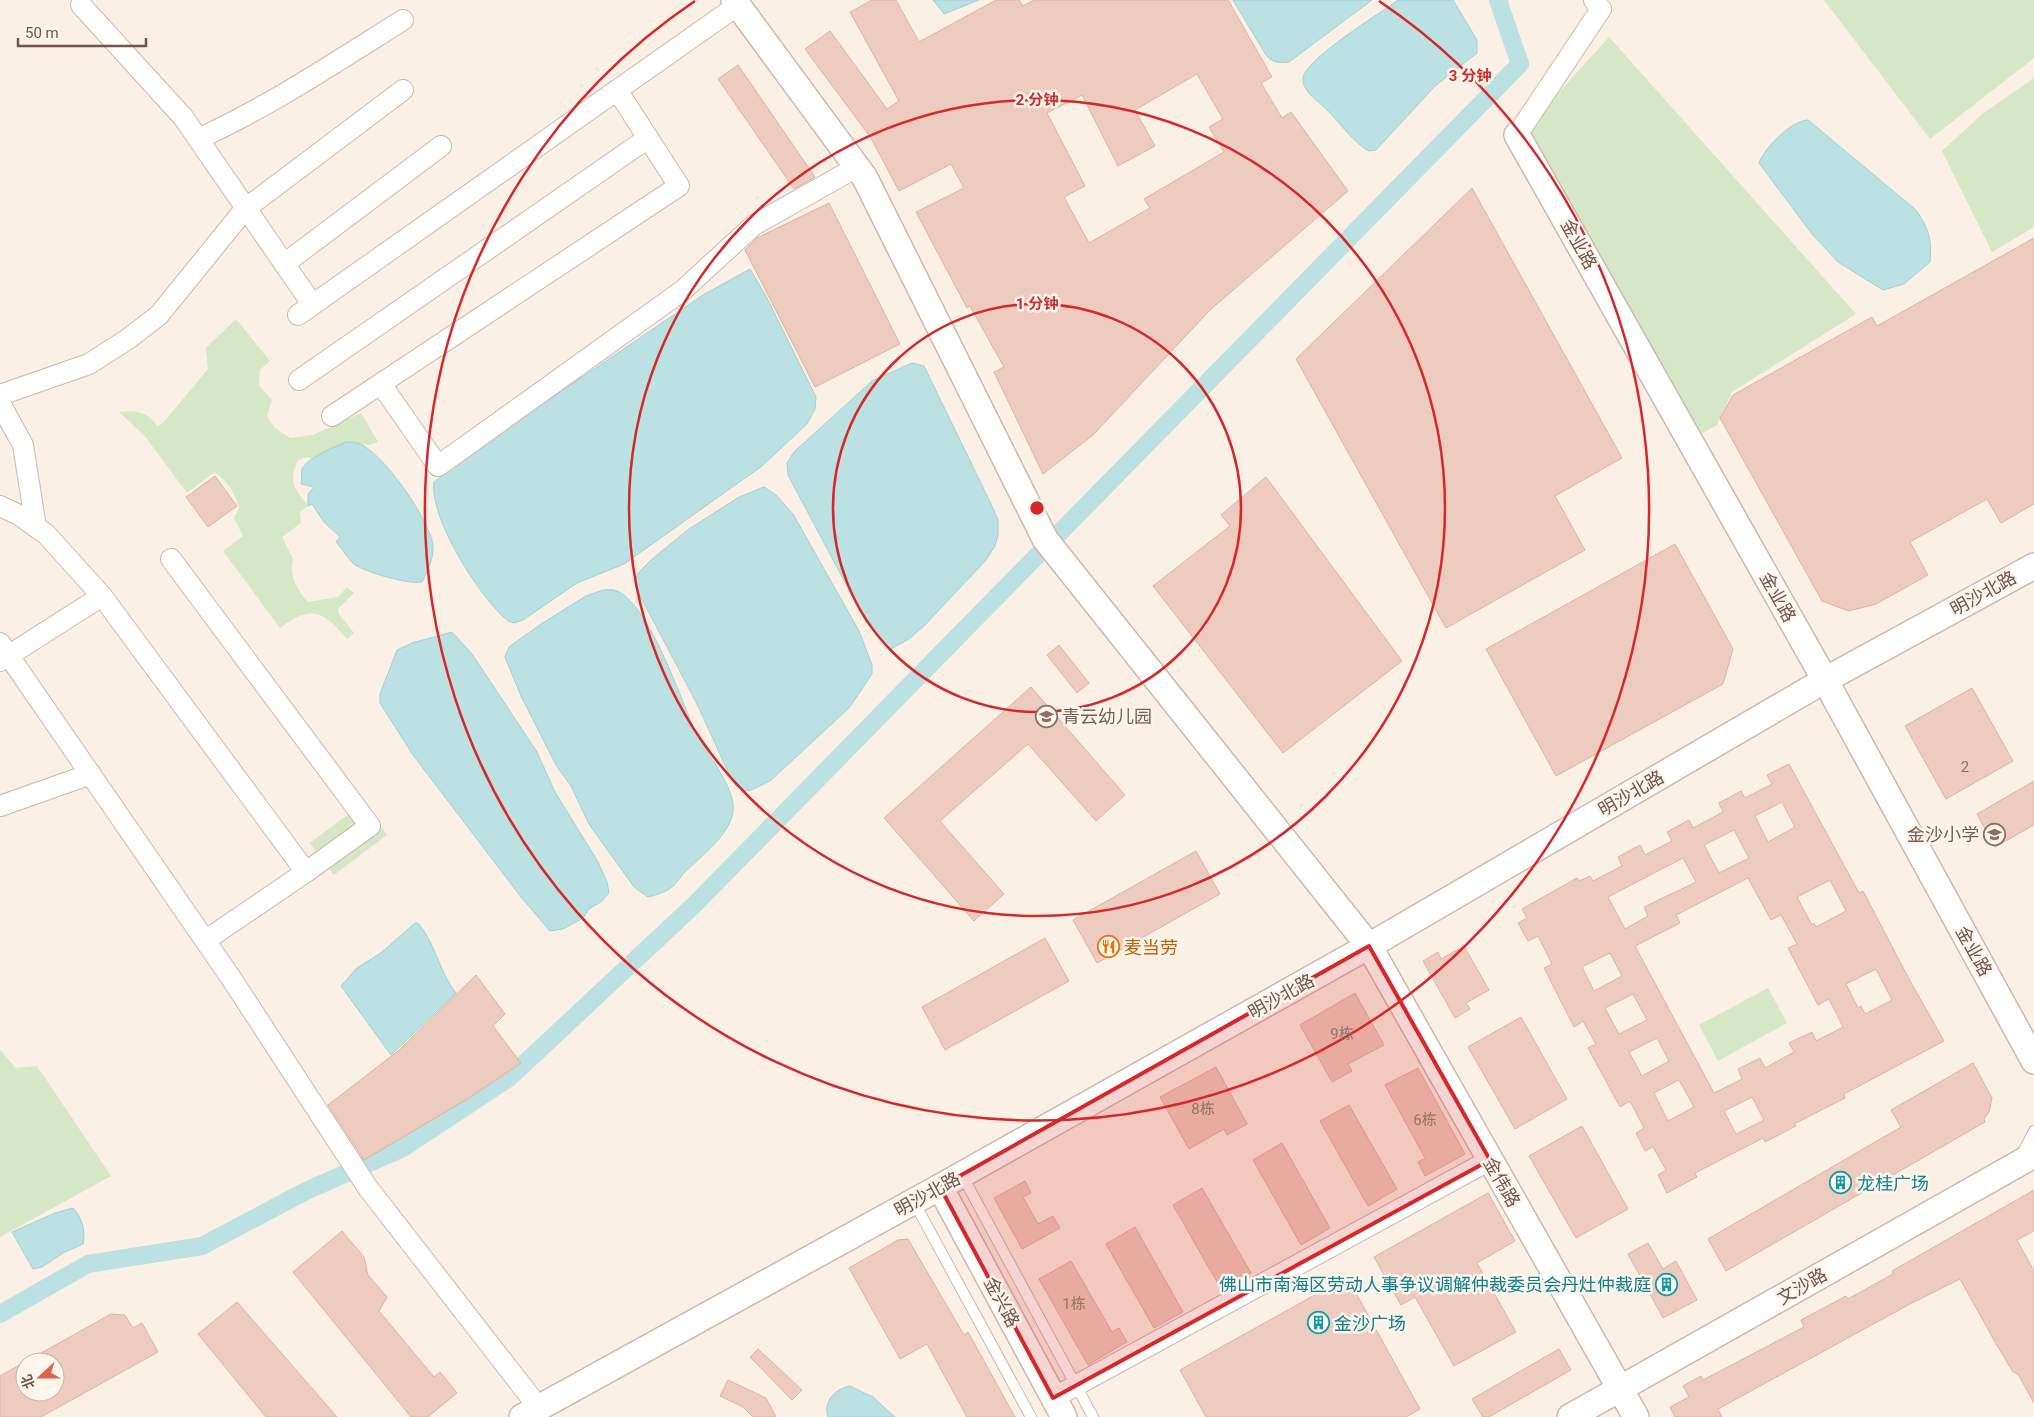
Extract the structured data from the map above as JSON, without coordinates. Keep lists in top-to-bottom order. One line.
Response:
{"streets":{"street":["金业路","明沙北路","金伟路","文沙路","金兴路"]},"crossings":[["金业路","明沙北路"],["明沙北路","金伟路"],["明沙北路","金兴路"],["金伟路","文沙路"]],"places":{"school or university":["青云幼儿园","金沙小学"],"restaurant":["麦当劳"],"building":["龙桂广场","佛山市南海区劳动人事争议调解仲裁委员会丹灶仲裁庭","金沙广场"]},"house_numbers":["2","9栋","8栋","6栋","1栋"],"scale_bar":"50 m","north":"left","rings":["3 分钟","2 分钟","1 分钟"]}
